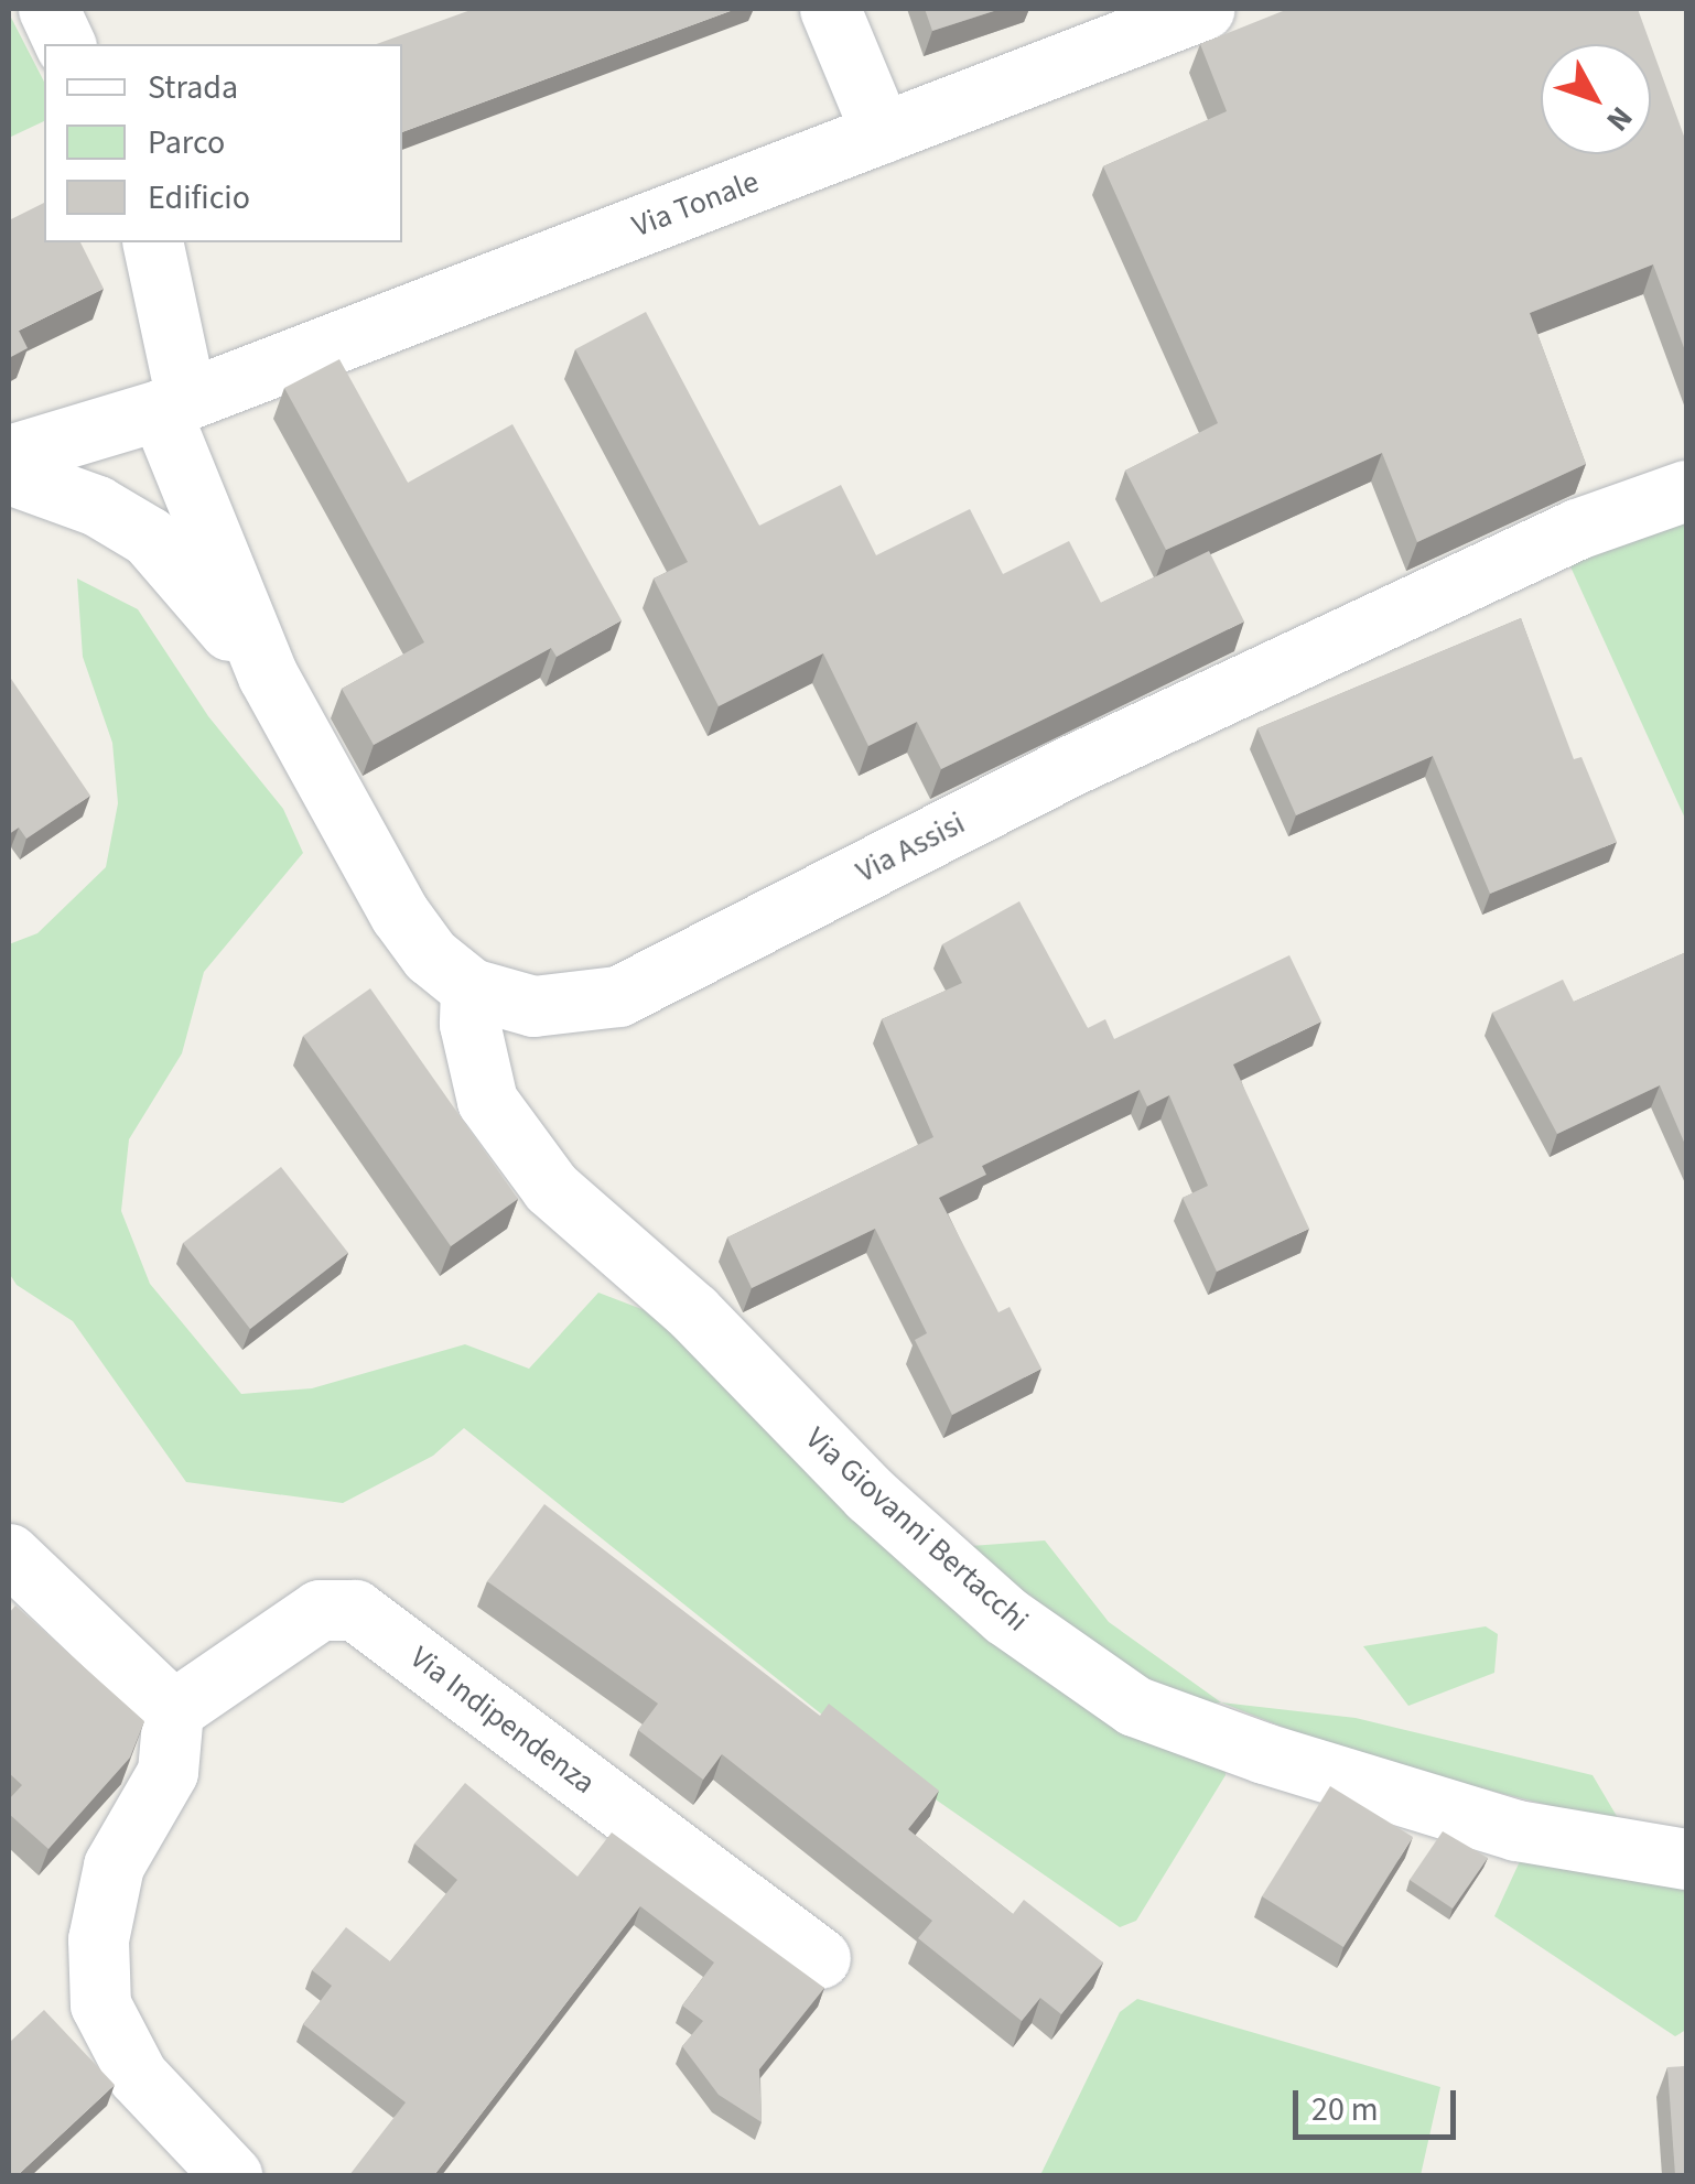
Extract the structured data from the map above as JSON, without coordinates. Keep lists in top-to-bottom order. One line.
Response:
{"streets":{"street":["Via Tonale","Via Assisi","Via Giovanni Bertacchi","Via Indipendenza"]},"crossings":[["Via Tonale","Via Assisi"],["Via Assisi","Via Giovanni Bertacchi"]],"legend":["Strada","Parco","Edificio"],"scale_bar":"20 m","north":"bottom right"}
